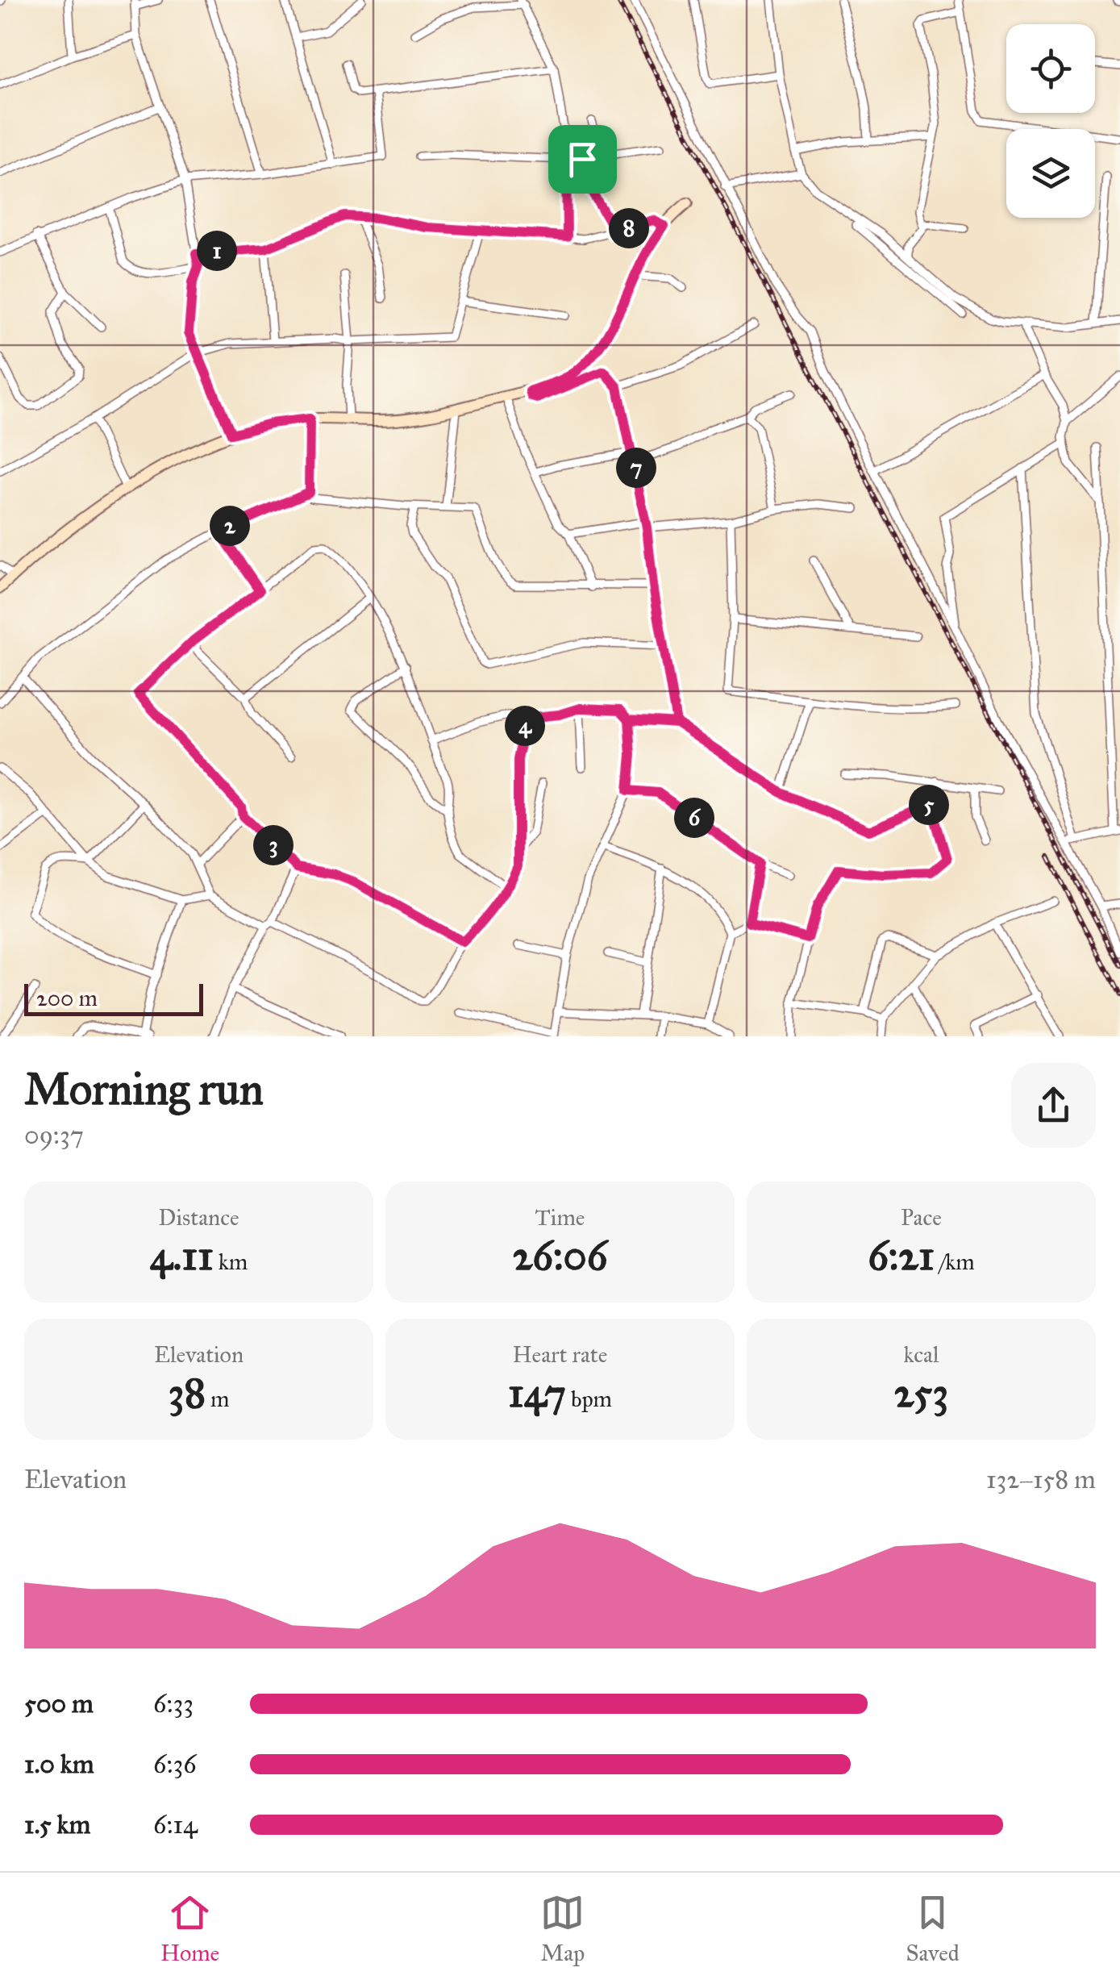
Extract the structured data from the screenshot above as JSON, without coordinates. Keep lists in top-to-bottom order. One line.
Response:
{"scale_bar":"200 m","page":{"pins":["8","1","7","2","4","5","6","3"],"scale":"200 m","heading":["Morning run","09:37"],"stats":[["Distance","4.11 km"],["Time","26:06"],["Pace","6:21 /km"],["Elevation","38 m"],["Heart rate","147 bpm"],["kcal","253"]],"chart":["Elevation","132–158 m"],"list":[{"name":"500 m","note":"6:33"},{"name":"1.0 km","note":"6:36"},{"name":"1.5 km","note":"6:14"}],"tabs":["Home","Map","Saved"]}}
